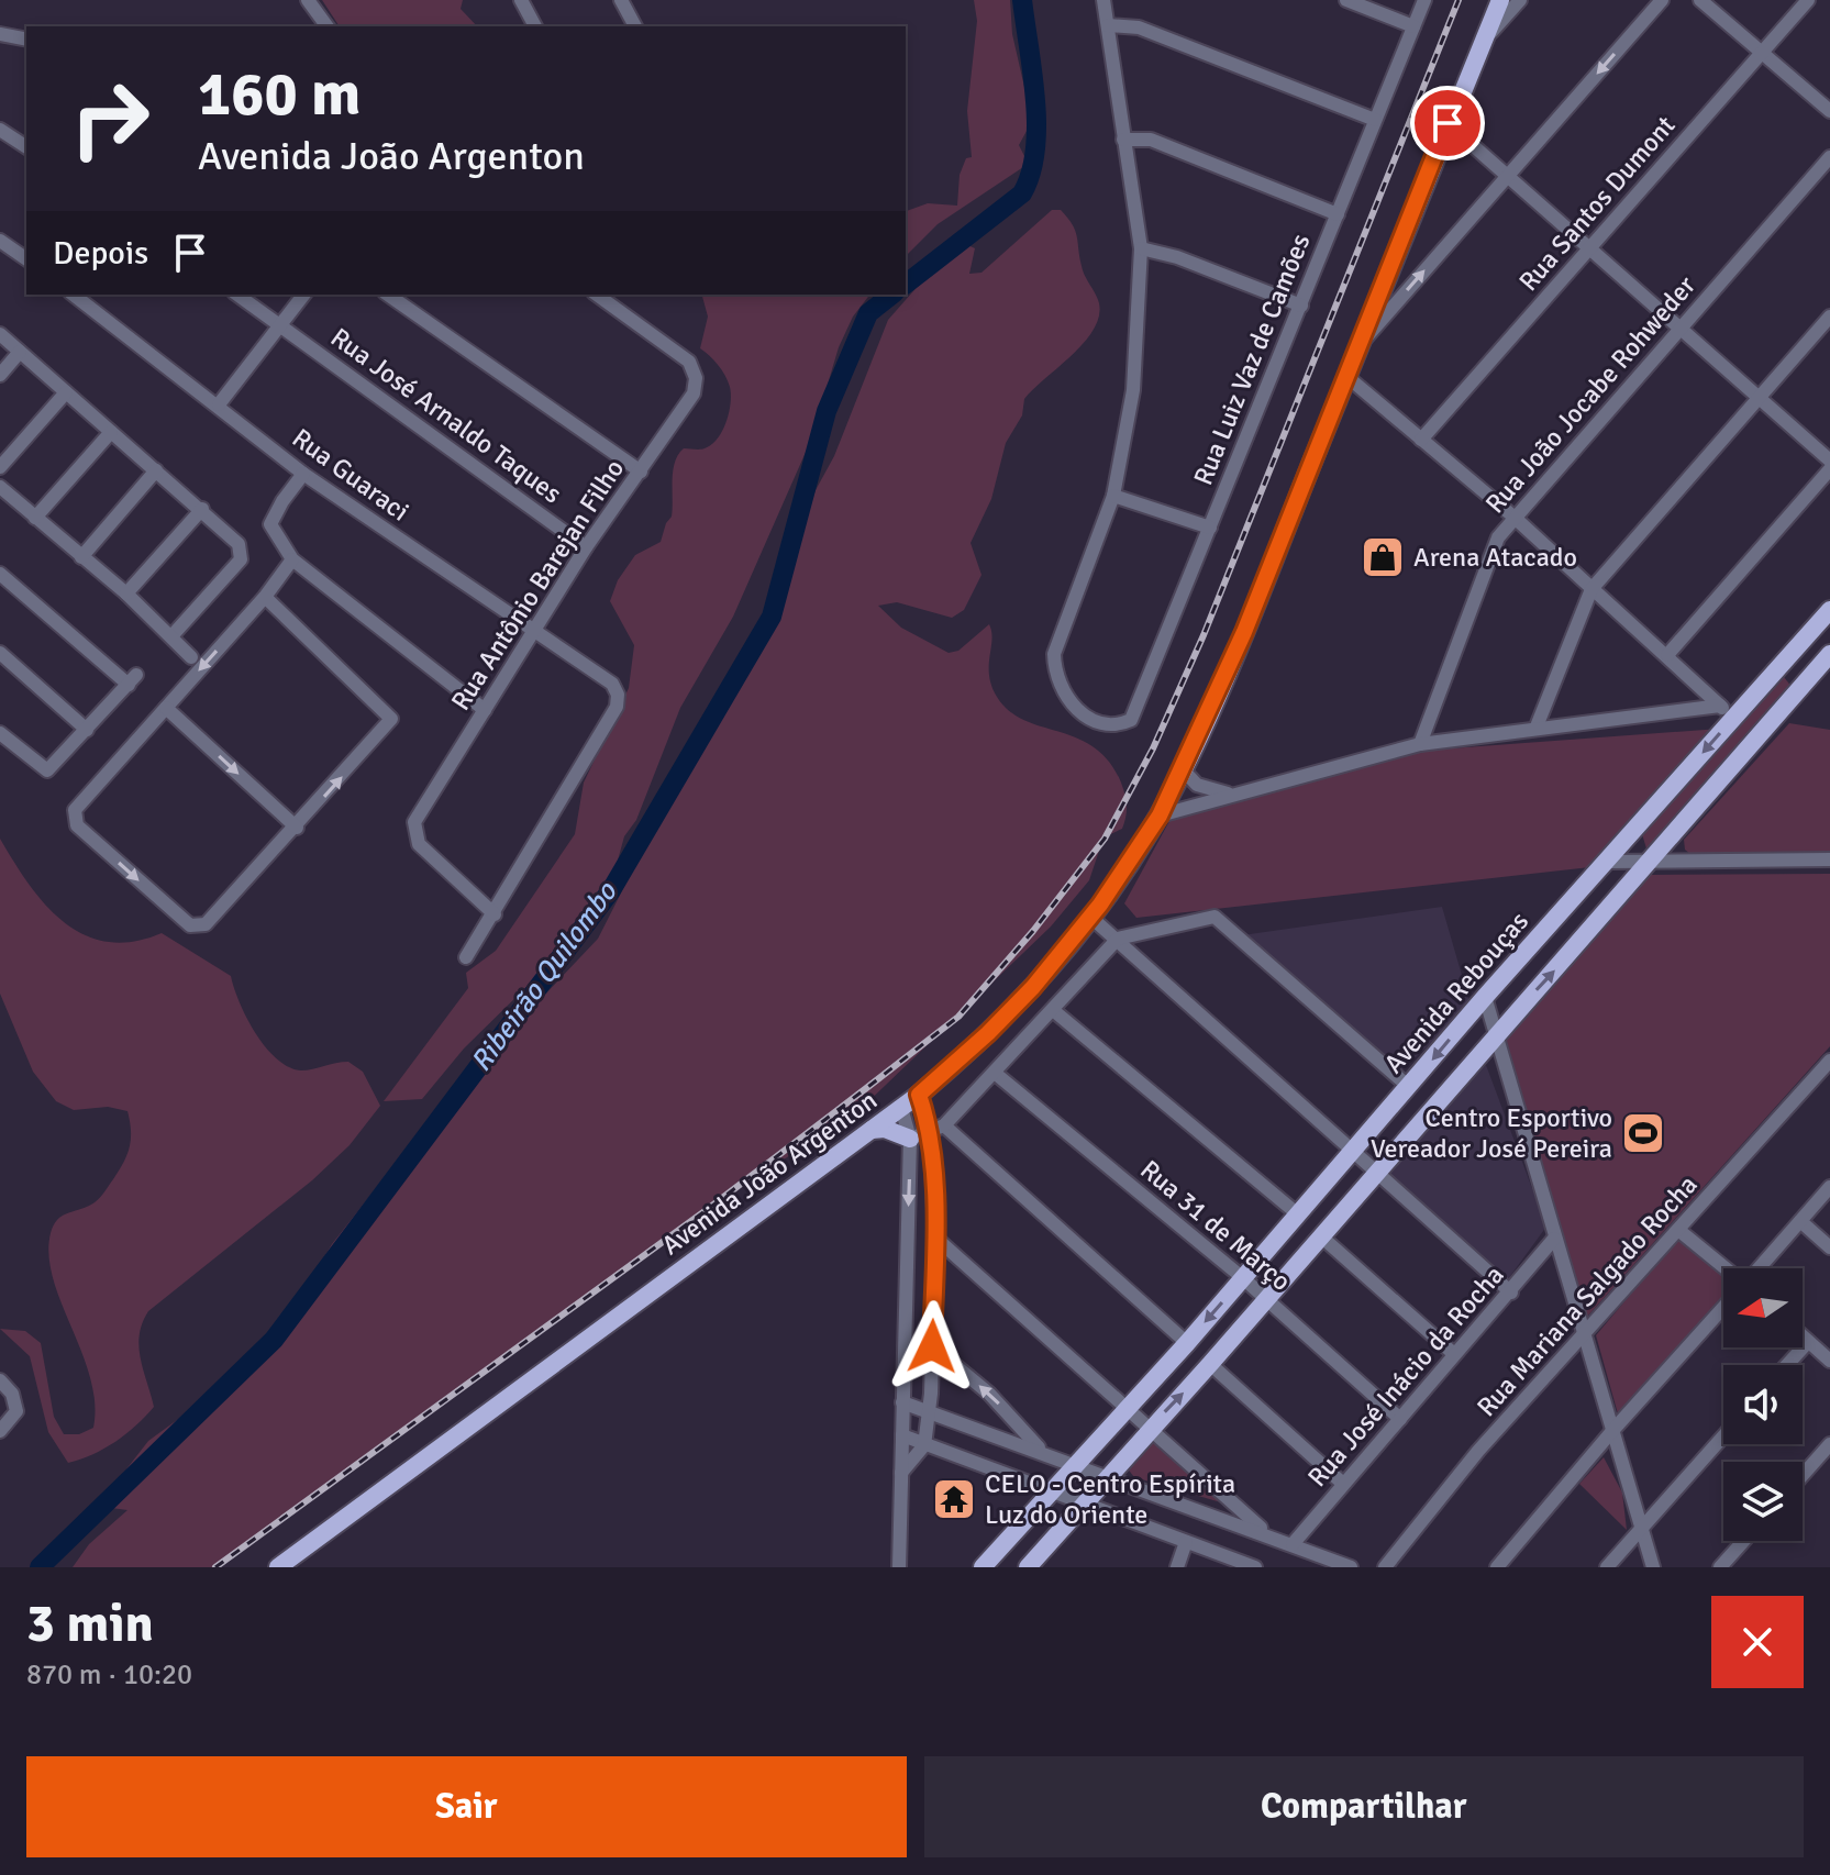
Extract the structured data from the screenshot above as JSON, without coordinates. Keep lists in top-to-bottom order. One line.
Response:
{"streets":{"main road":["Avenida Rebouças","Avenida João Argenton"],"street":["Rua Santos Dumont","Rua Luiz Vaz de Camões","Rua João Jocabe Rohweder","Rua José Arnaldo Taques","Rua Guaraci","Rua Antônio Barejan Filho","Rua 31 de Março","Rua Mariana Salgado Rocha","Rua José Inácio da Rocha"]},"crossings":[["Rua José Arnaldo Taques","Rua Antônio Barejan Filho"],["Rua Guaraci","Rua Antônio Barejan Filho"],["Avenida Rebouças","Rua 31 de Março"],["Rua 31 de Março","Rua José Inácio da Rocha"]],"water":["Ribeirão Quilombo"],"places":{"shop":["Arena Atacado"],"sports":["Centro Esportivo Vereador José Pereira"],"temple":["CELO - Centro Espírita Luz do Oriente"]},"north":"left","page":{"turn":["160 m","Avenida João Argenton"],"then":"Depois","heading":["3 min","870 m · 10:20"],"buttons":["Sair","Compartilhar"]}}
